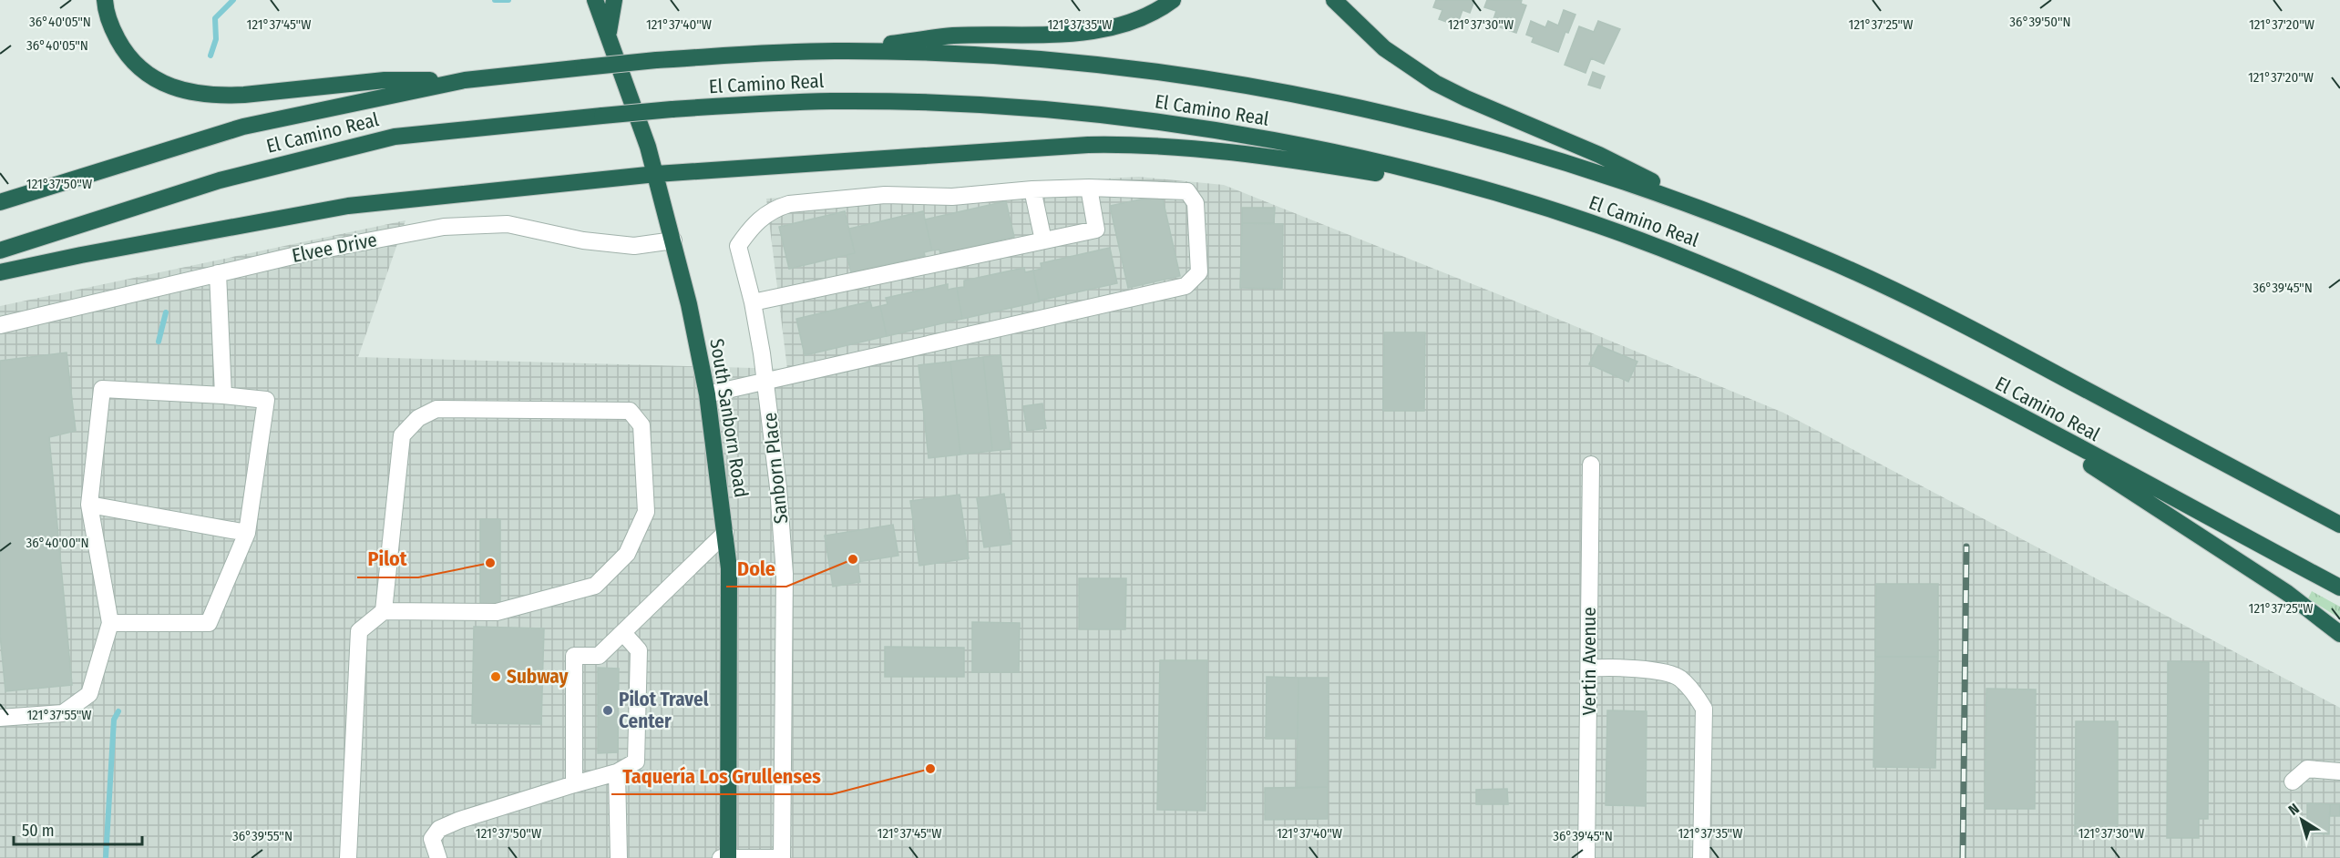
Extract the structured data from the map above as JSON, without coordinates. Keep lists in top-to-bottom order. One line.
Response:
{"streets":{"highway":["El Camino Real","South Sanborn Road"],"street":["Elvee Drive","Sanborn Place","Vertin Avenue"]},"crossings":[["Elvee Drive","South Sanborn Road"]],"places":["Dole","Pilot","Subway","Pilot Travel Center","Taquería Los Grullenses"],"scale_bar":"50 m","north":"top left","coordinates":["36°40'05\"N","36°39'50\"N","121°37'45\"W","121°37'40\"W","121°37'35\"W","121°37'30\"W","121°37'25\"W","121°37'20\"W","121°37'50\"W","36°39'45\"N","36°40'00\"N","121°37'55\"W","36°39'55\"N"]}
